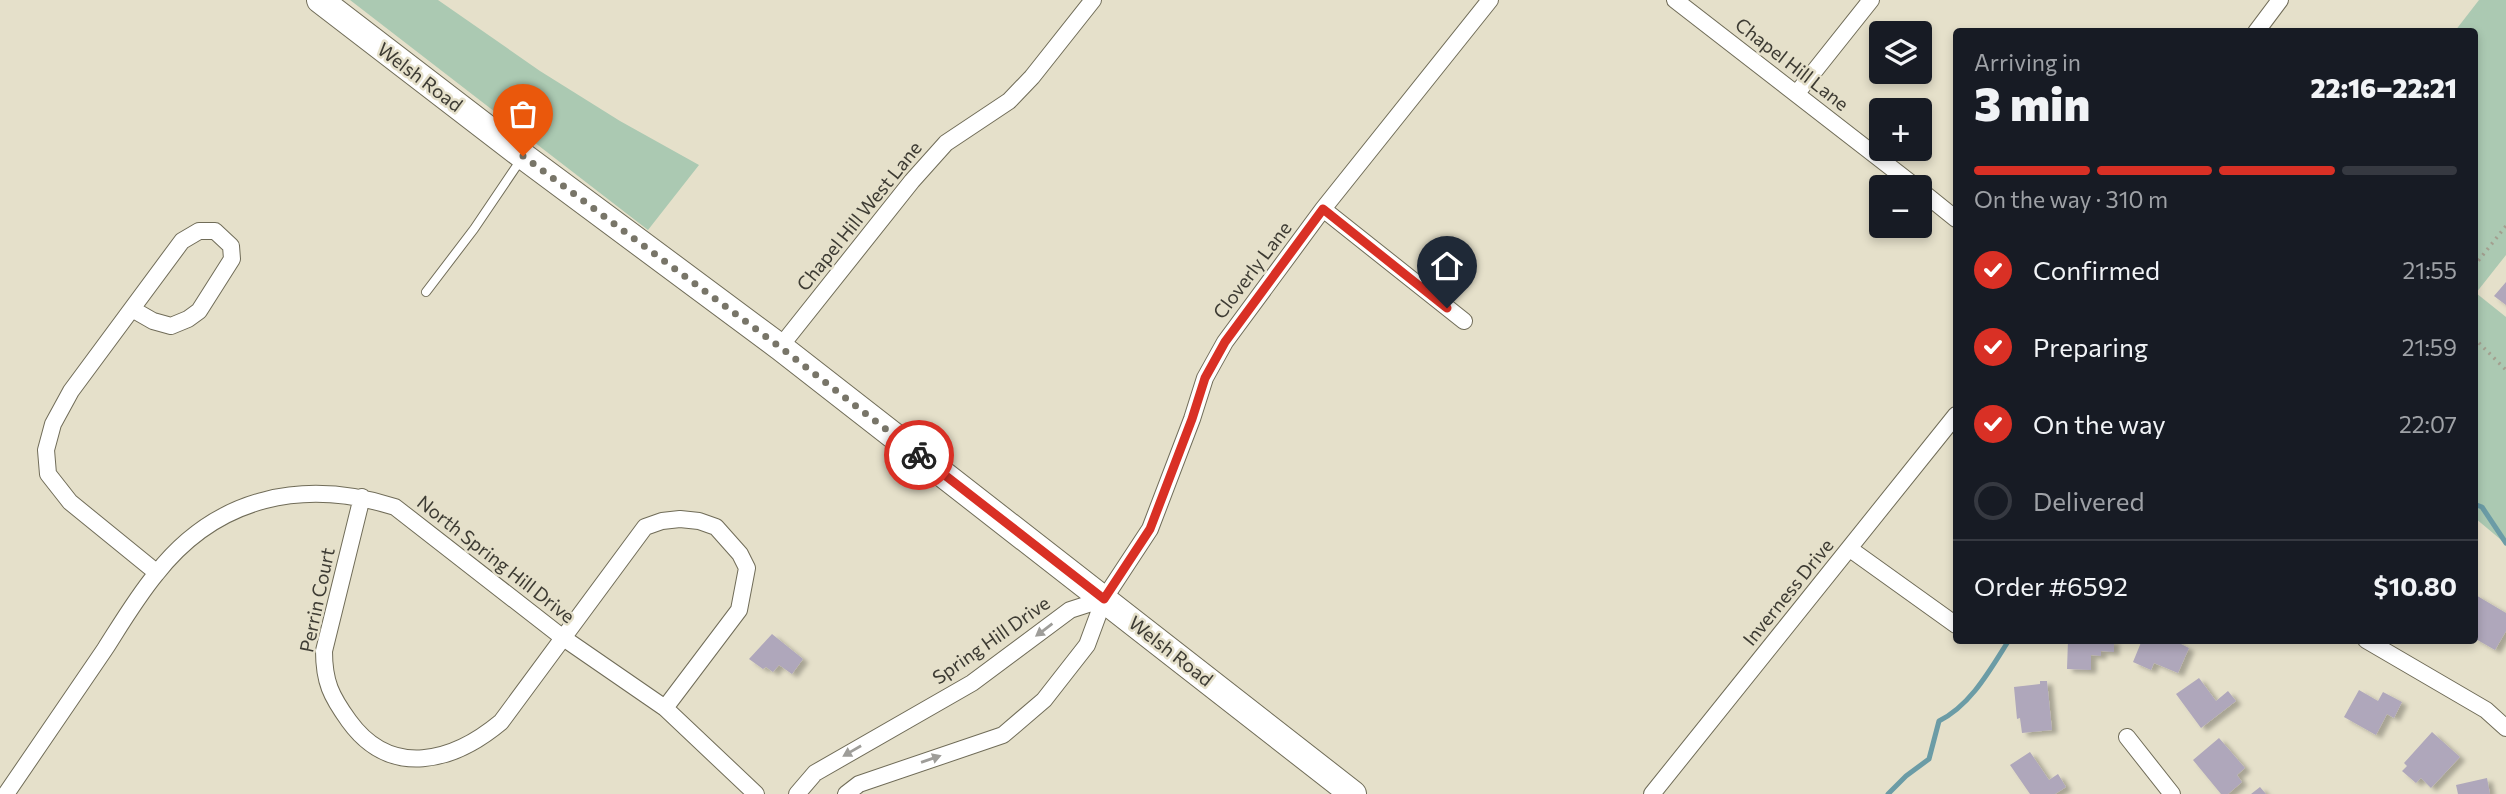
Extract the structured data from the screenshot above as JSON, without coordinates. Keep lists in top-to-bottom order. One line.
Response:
{"streets":{"main road":["Welsh Road"],"street":["Chapel Hill Lane","Chapel Hill West Lane","Cloverly Lane","North Spring Hill Drive","Inverness Drive","Perrin Court","Spring Hill Drive"]},"crossings":[["Welsh Road","Chapel Hill West Lane"],["Welsh Road","Cloverly Lane"],["Welsh Road","Spring Hill Drive"],["Cloverly Lane","Spring Hill Drive"],["North Spring Hill Drive","Perrin Court"]],"page":{"map_buttons":["+","−"],"heading":["3 min","Arriving in","22:16–22:21"],"panel":["Order #6592","$10.80"],"bar":"On the way · 310 m","list":[["Confirmed","21:55"],["Preparing","21:59"],["On the way","22:07"],"Delivered"]}}
